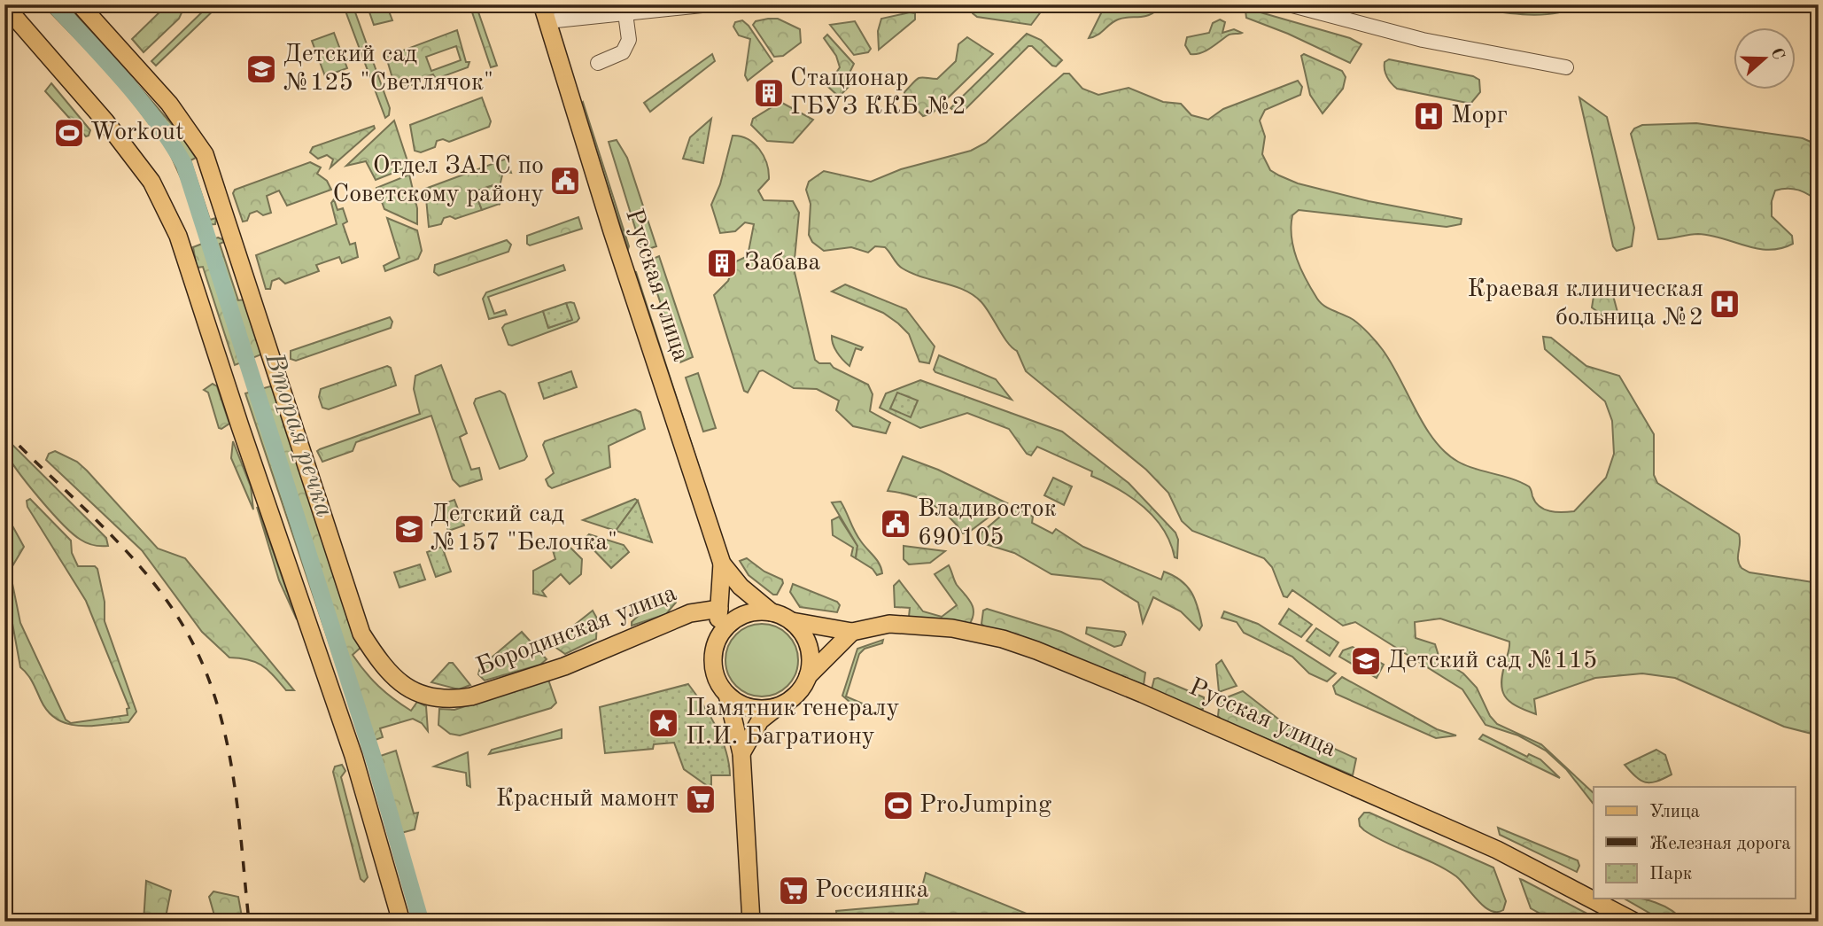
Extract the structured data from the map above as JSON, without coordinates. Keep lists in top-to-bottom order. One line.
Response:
{"streets":{"main road":["Русская улица","Бородинская улица"]},"crossings":[["Русская улица","Бородинская улица"]],"water":["Вторая речка"],"places":{"school or university":["Детский сад №125 \"Светлячок\"","Детский сад №157 \"Белочка\"","Детский сад №115"],"building":["Стационар ГБУЗ ККБ №2","Забава"],"hospital":["Морг","Краевая клиническая больница №2"],"sports":["Workout","ProJumping"],"public building":["Отдел ЗАГС по Советскому району","Владивосток 690105"],"place":["Памятник генералу П.И. Багратиону"],"supermarket":["Красный мамонт","Россиянка"]},"legend":["Улица","Железная дорога","Парк"],"north":"right"}
